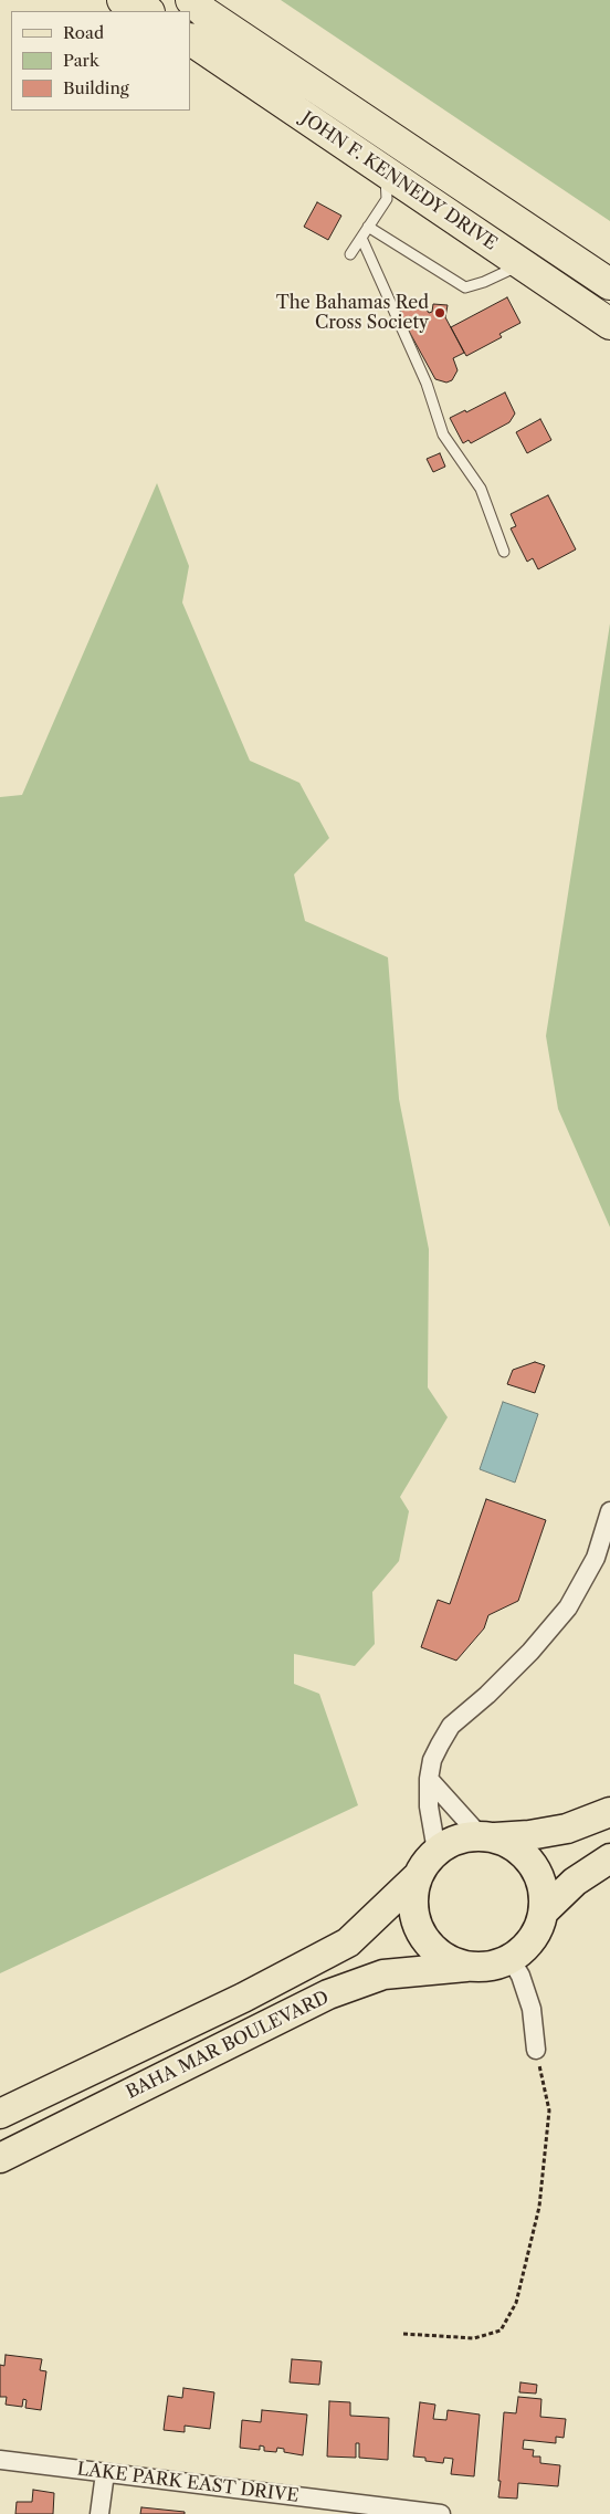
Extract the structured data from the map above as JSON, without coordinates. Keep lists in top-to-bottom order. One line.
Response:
{"streets":{"highway":["JOHN F. KENNEDY DRIVE"],"main road":["BAHA MAR BOULEVARD"],"street":["LAKE PARK EAST DRIVE"]},"places":["The Bahamas Red Cross Society"],"legend":["Road","Park","Building"]}
